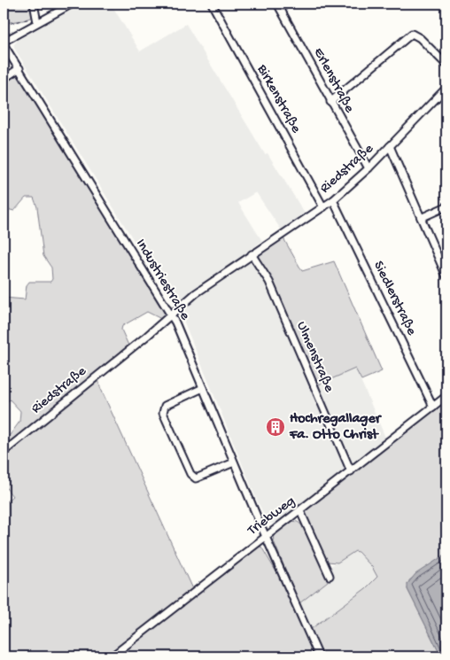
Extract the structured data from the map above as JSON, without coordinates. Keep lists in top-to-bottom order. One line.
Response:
{"streets":{"street":["Erlenstraße","Birkenstraße","Riedstraße","Industriestraße","Siedlerstraße","Ulmenstraße","Triebweg"]},"crossings":[["Erlenstraße","Riedstraße"],["Birkenstraße","Riedstraße"],["Riedstraße","Industriestraße"],["Riedstraße","Siedlerstraße"],["Riedstraße","Ulmenstraße"],["Industriestraße","Triebweg"],["Siedlerstraße","Triebweg"],["Ulmenstraße","Triebweg"]],"places":{"building":["Hochregallager Fa. Otto Christ"]}}
